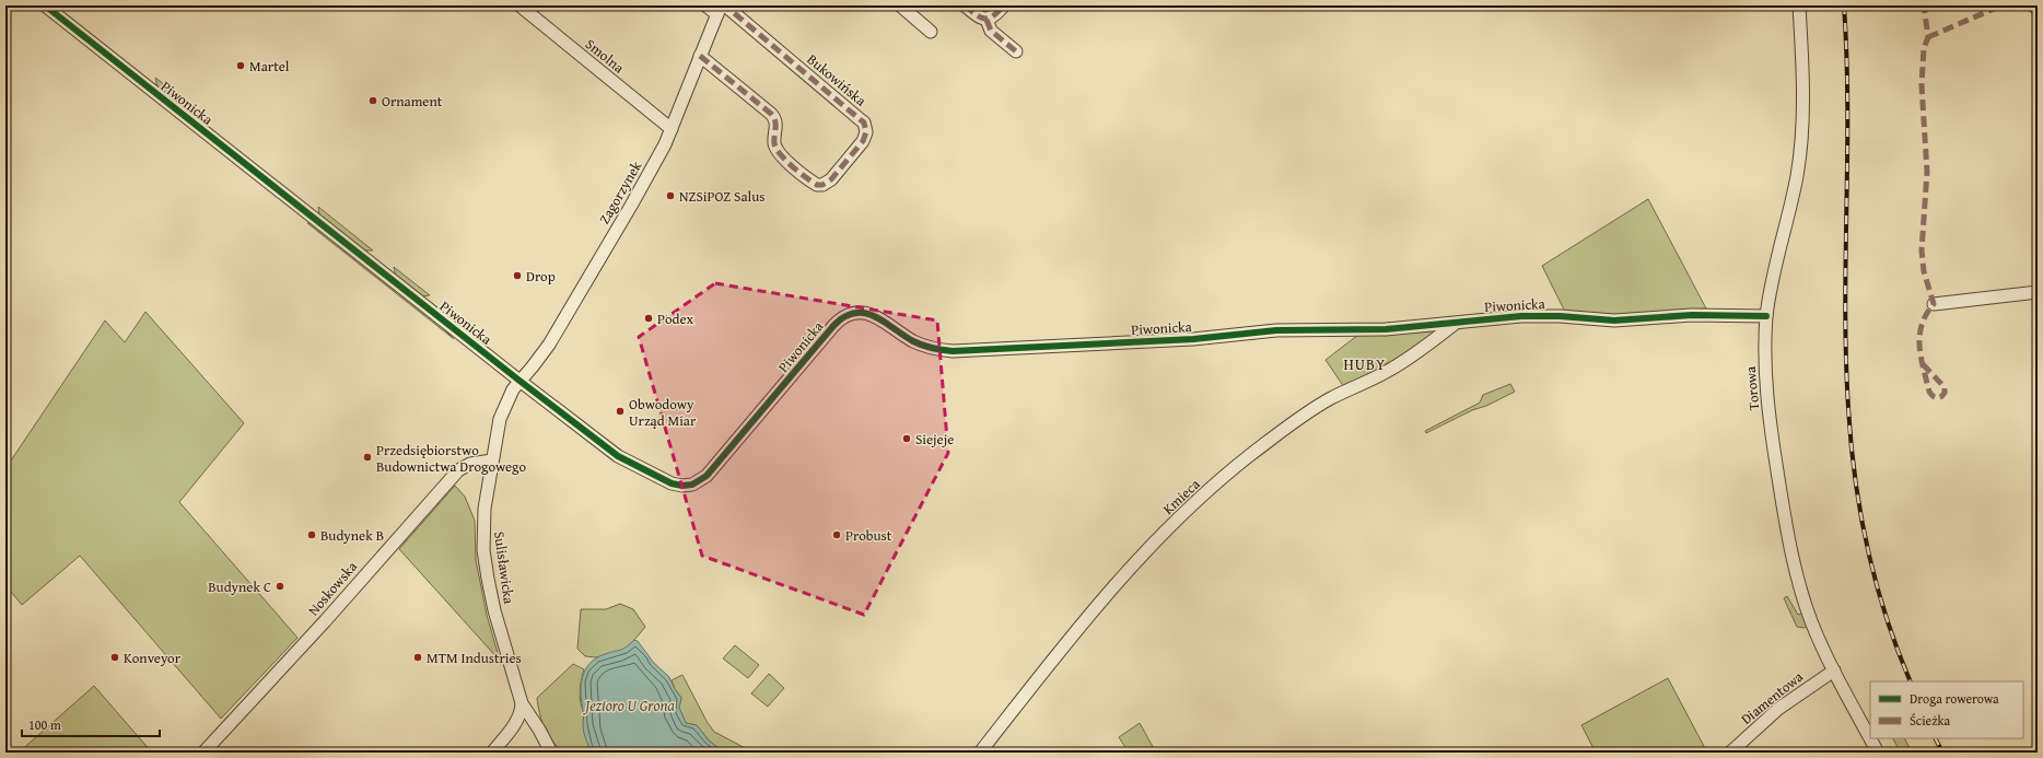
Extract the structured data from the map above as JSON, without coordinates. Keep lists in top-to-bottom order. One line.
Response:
{"streets":{"street":["Smolna","Bukowińska","Piwonicka","Zagorzynek","Torowa","Kmieca","Sulisławicka","Noskowska","Diamentowa"]},"crossings":[["Smolna","Zagorzynek"],["Bukowińska","Zagorzynek"],["Piwonicka","Zagorzynek"],["Piwonicka","Torowa"],["Piwonicka","Kmieca"],["Piwonicka","Sulisławicka"],["Zagorzynek","Sulisławicka"],["Torowa","Diamentowa"],["Sulisławicka","Noskowska"]],"districts":["HUBY"],"water":["Jezioro U Grona"],"places":["Martel","Ornament","NZSiPOZ Salus","Drop","Podex","Obwodowy Urząd Miar","Siejeje","Przedsiębiorstwo Budownictwa Drogowego","Budynek B","Probust","Budynek C","Konveyor","MTM Industries"],"legend":["Droga rowerowa","Ścieżka"],"scale_bar":"100 m"}
